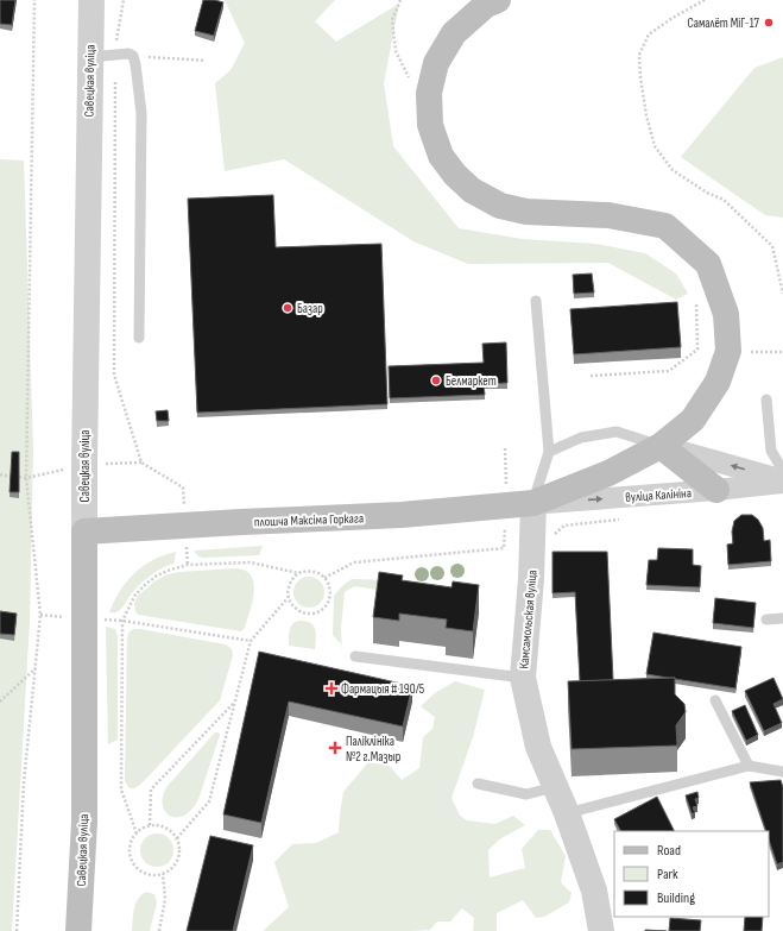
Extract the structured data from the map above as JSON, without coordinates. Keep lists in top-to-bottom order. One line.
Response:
{"streets":{"main road":["Савецкая вуліца","плошча Максіма Горкага"],"street":["вуліца Калініна","Камсамольская вуліца"]},"crossings":[["Савецкая вуліца","плошча Максіма Горкага"],["вуліца Калініна","плошча Максіма Горкага"],["вуліца Калініна","Камсамольская вуліца"],["плошча Максіма Горкага","Камсамольская вуліца"]],"places":{"other":["Самалёт МіГ-17","Базар","Белмаркет"],"health":["Фармацыя # 190/5","Паліклініка №2 г.Мазыр"]},"legend":["Road","Park","Building"]}
